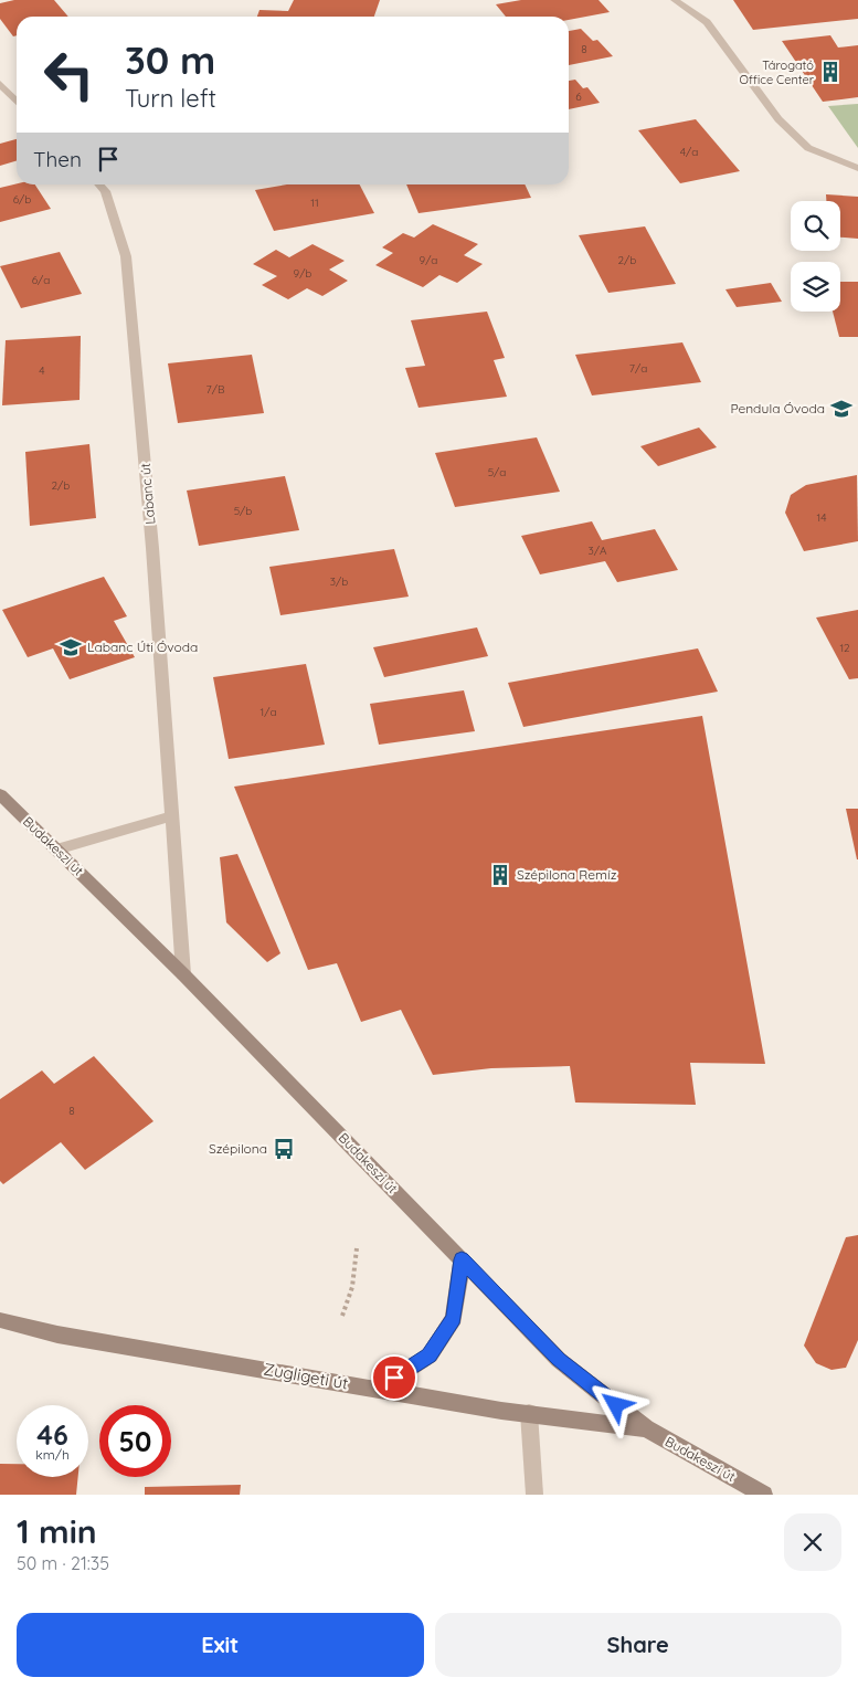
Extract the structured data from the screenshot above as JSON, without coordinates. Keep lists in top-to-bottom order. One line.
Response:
{"streets":{"main road":["Budakeszi út","Zugligeti út"],"street":["Labanc út"]},"crossings":[["Labanc út","Budakeszi út"],["Budakeszi út","Zugligeti út"]],"places":{"building":["Tárogató Office Center","Szépilona Remíz"],"school or university":["Pendula Óvoda","Labanc Úti Óvoda"],"bus stop":["Szépilona"]},"house_numbers":["8","6","4/a","6/b","11","9/a","2/b","9/b","6/a","7/a","4","7/B","5/a","2/b","5/b","14","3/A","3/b","12","1/a","8"],"page":{"turn":["30 m","Turn left"],"then":"Then","speed":"46 km/h","limit":"50","heading":["1 min","50 m · 21:35"],"buttons":["Exit","Share"]}}
